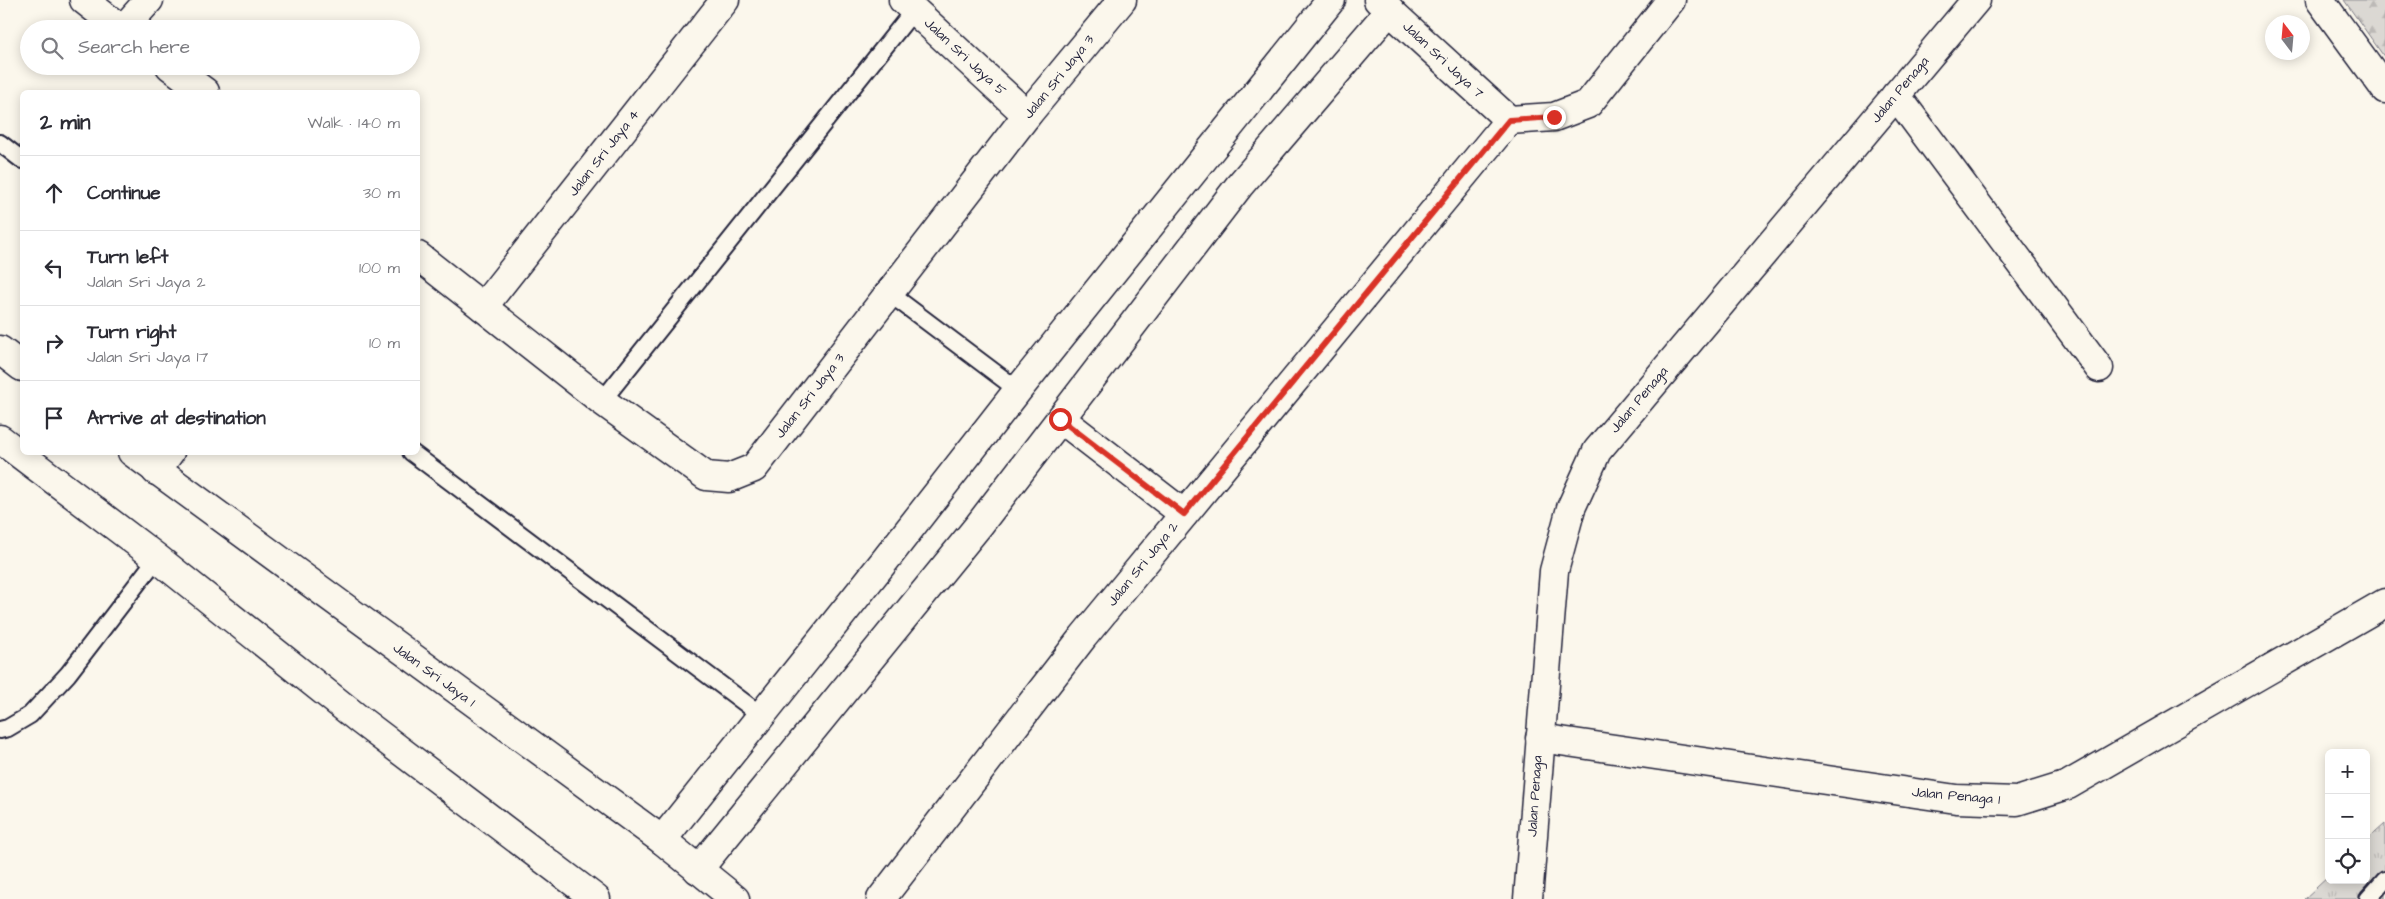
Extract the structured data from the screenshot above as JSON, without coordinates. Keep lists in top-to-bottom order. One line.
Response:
{"streets":{"street":["Jalan Sri Jaya 5","Jalan Sri Jaya 7","Jalan Sri Jaya 3","Jalan Penaga","Jalan Sri Jaya 4","Jalan Sri Jaya 2","Jalan Sri Jaya 1","Jalan Penaga 1"]},"crossings":[["Jalan Sri Jaya 5","Jalan Sri Jaya 3"],["Jalan Sri Jaya 7","Jalan Sri Jaya 2"],["Jalan Sri Jaya 3","Jalan Sri Jaya 4"],["Jalan Penaga","Jalan Penaga 1"]],"north":"top","page":{"search":"Search here","heading":["2 min","Walk · 140 m"],"list":[["Continue","30 m"],["Turn left","Jalan Sri Jaya 2","100 m"],["Turn right","Jalan Sri Jaya 17","10 m"],"Arrive at destination"],"map_buttons":["+","−"]}}
